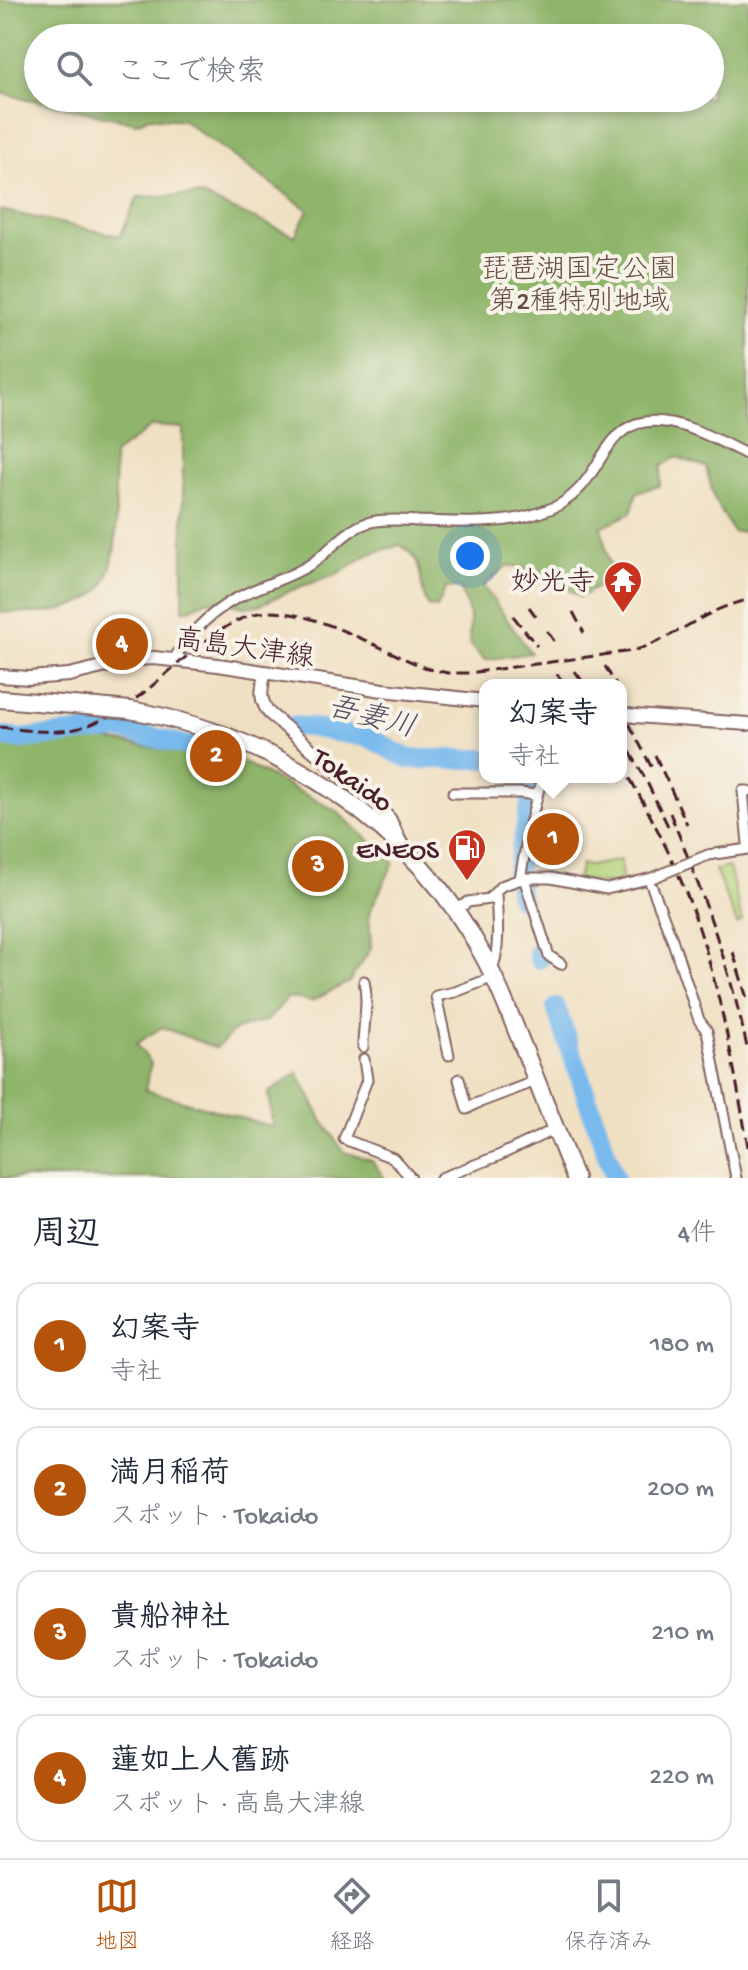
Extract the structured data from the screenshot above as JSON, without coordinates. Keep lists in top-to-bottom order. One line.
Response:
{"streets":{"highway":["Tokaido"],"main road":["高島大津線"]},"water":["吾妻川"],"parks":["琵琶湖国定公園 第2種特別地域"],"places":{"temple":["妙光寺"],"fuel station":["ENEOS"]},"page":{"search":"ここで検索","pins":["4","2","1","3"],"popup":["幻案寺","寺社"],"heading":["周辺","4件"],"list":[{"mark":"1","name":"幻案寺","note":"寺社","value":"180 m"},{"mark":"2","name":"満月稲荷","note":"スポット · Tokaido","value":"200 m"},{"mark":"3","name":"貴船神社","note":"スポット · Tokaido","value":"210 m"},{"mark":"4","name":"蓮如上人舊跡","note":"スポット · 高島大津線","value":"220 m"}],"nav":["地図","経路","保存済み"]}}
